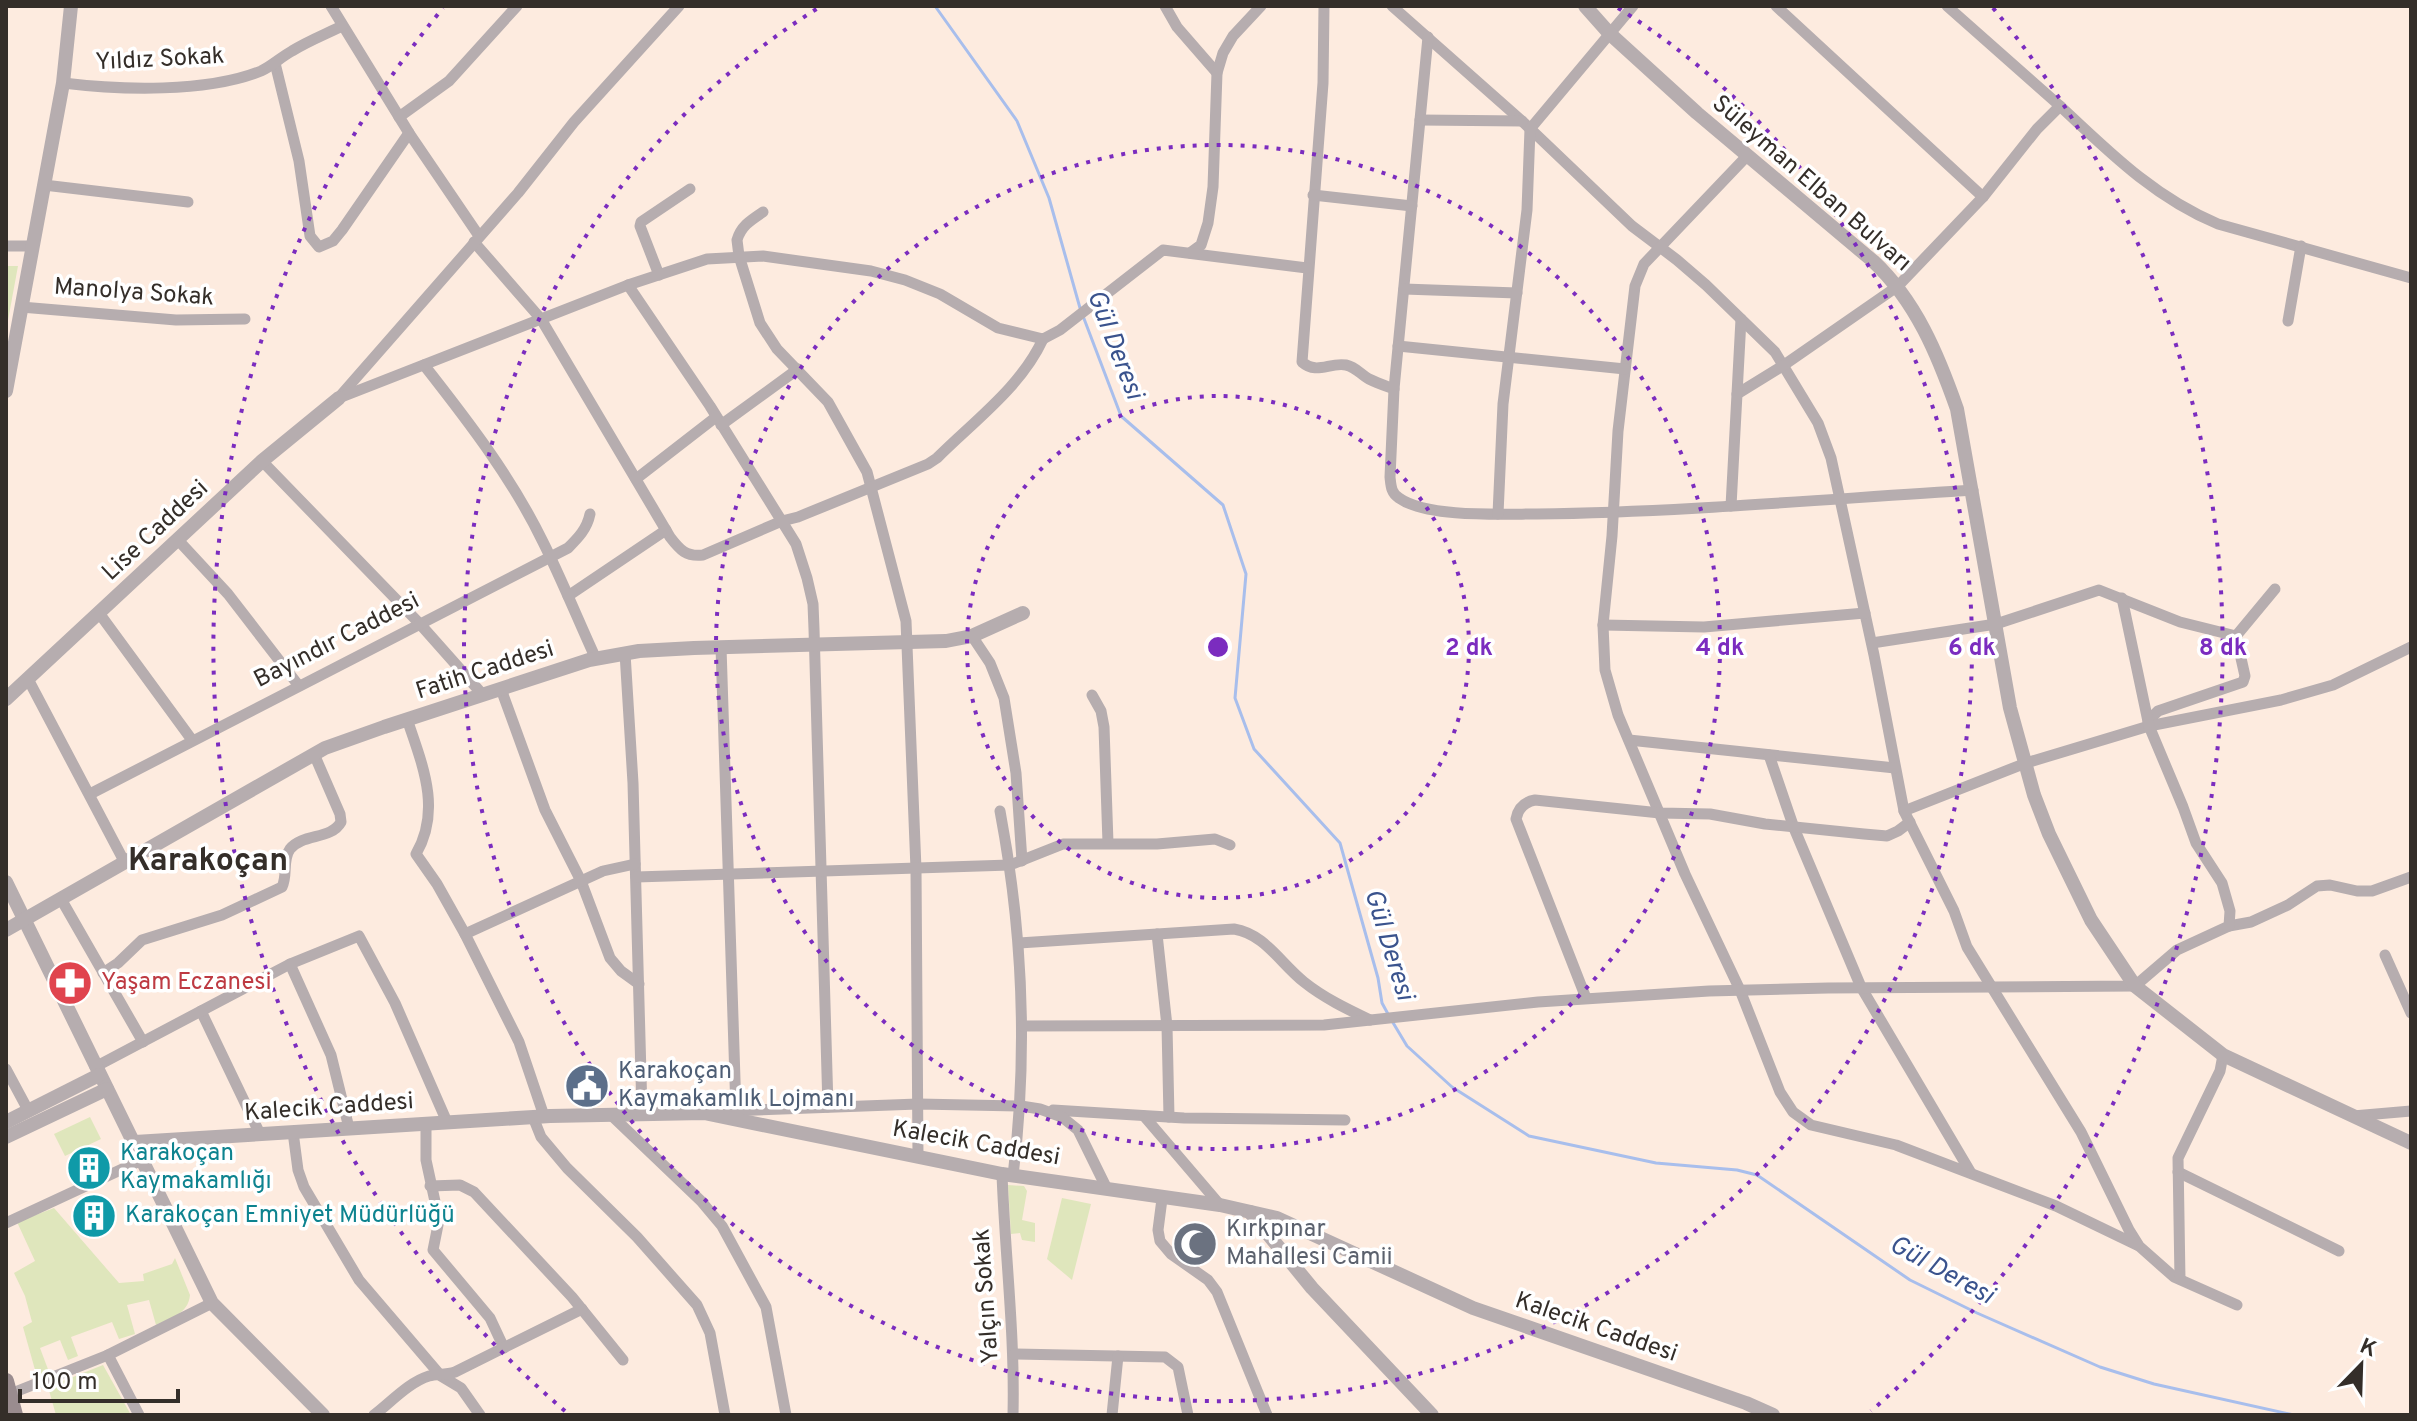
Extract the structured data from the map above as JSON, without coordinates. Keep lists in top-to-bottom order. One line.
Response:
{"streets":{"street":["Yıldız Sokak","Süleyman Elban Bulvarı","Manolya Sokak","Lise Caddesi","Bayındır Caddesi","Fatih Caddesi","Kalecik Caddesi","Yalçın Sokak"]},"crossings":[["Kalecik Caddesi","Yalçın Sokak"]],"districts":["Karakoçan"],"water":["Gül Deresi"],"places":{"pharmacy":["Yaşam Eczanesi"],"public building":["Karakoçan Kaymakamlık Lojmanı"],"building":["Karakoçan Kaymakamlığı","Karakoçan Emniyet Müdürlüğü"],"mosque":["Kırkpınar Mahallesi Camii"]},"scale_bar":"100 m","north":"top right","rings":["2 dk","4 dk","6 dk","8 dk"]}
